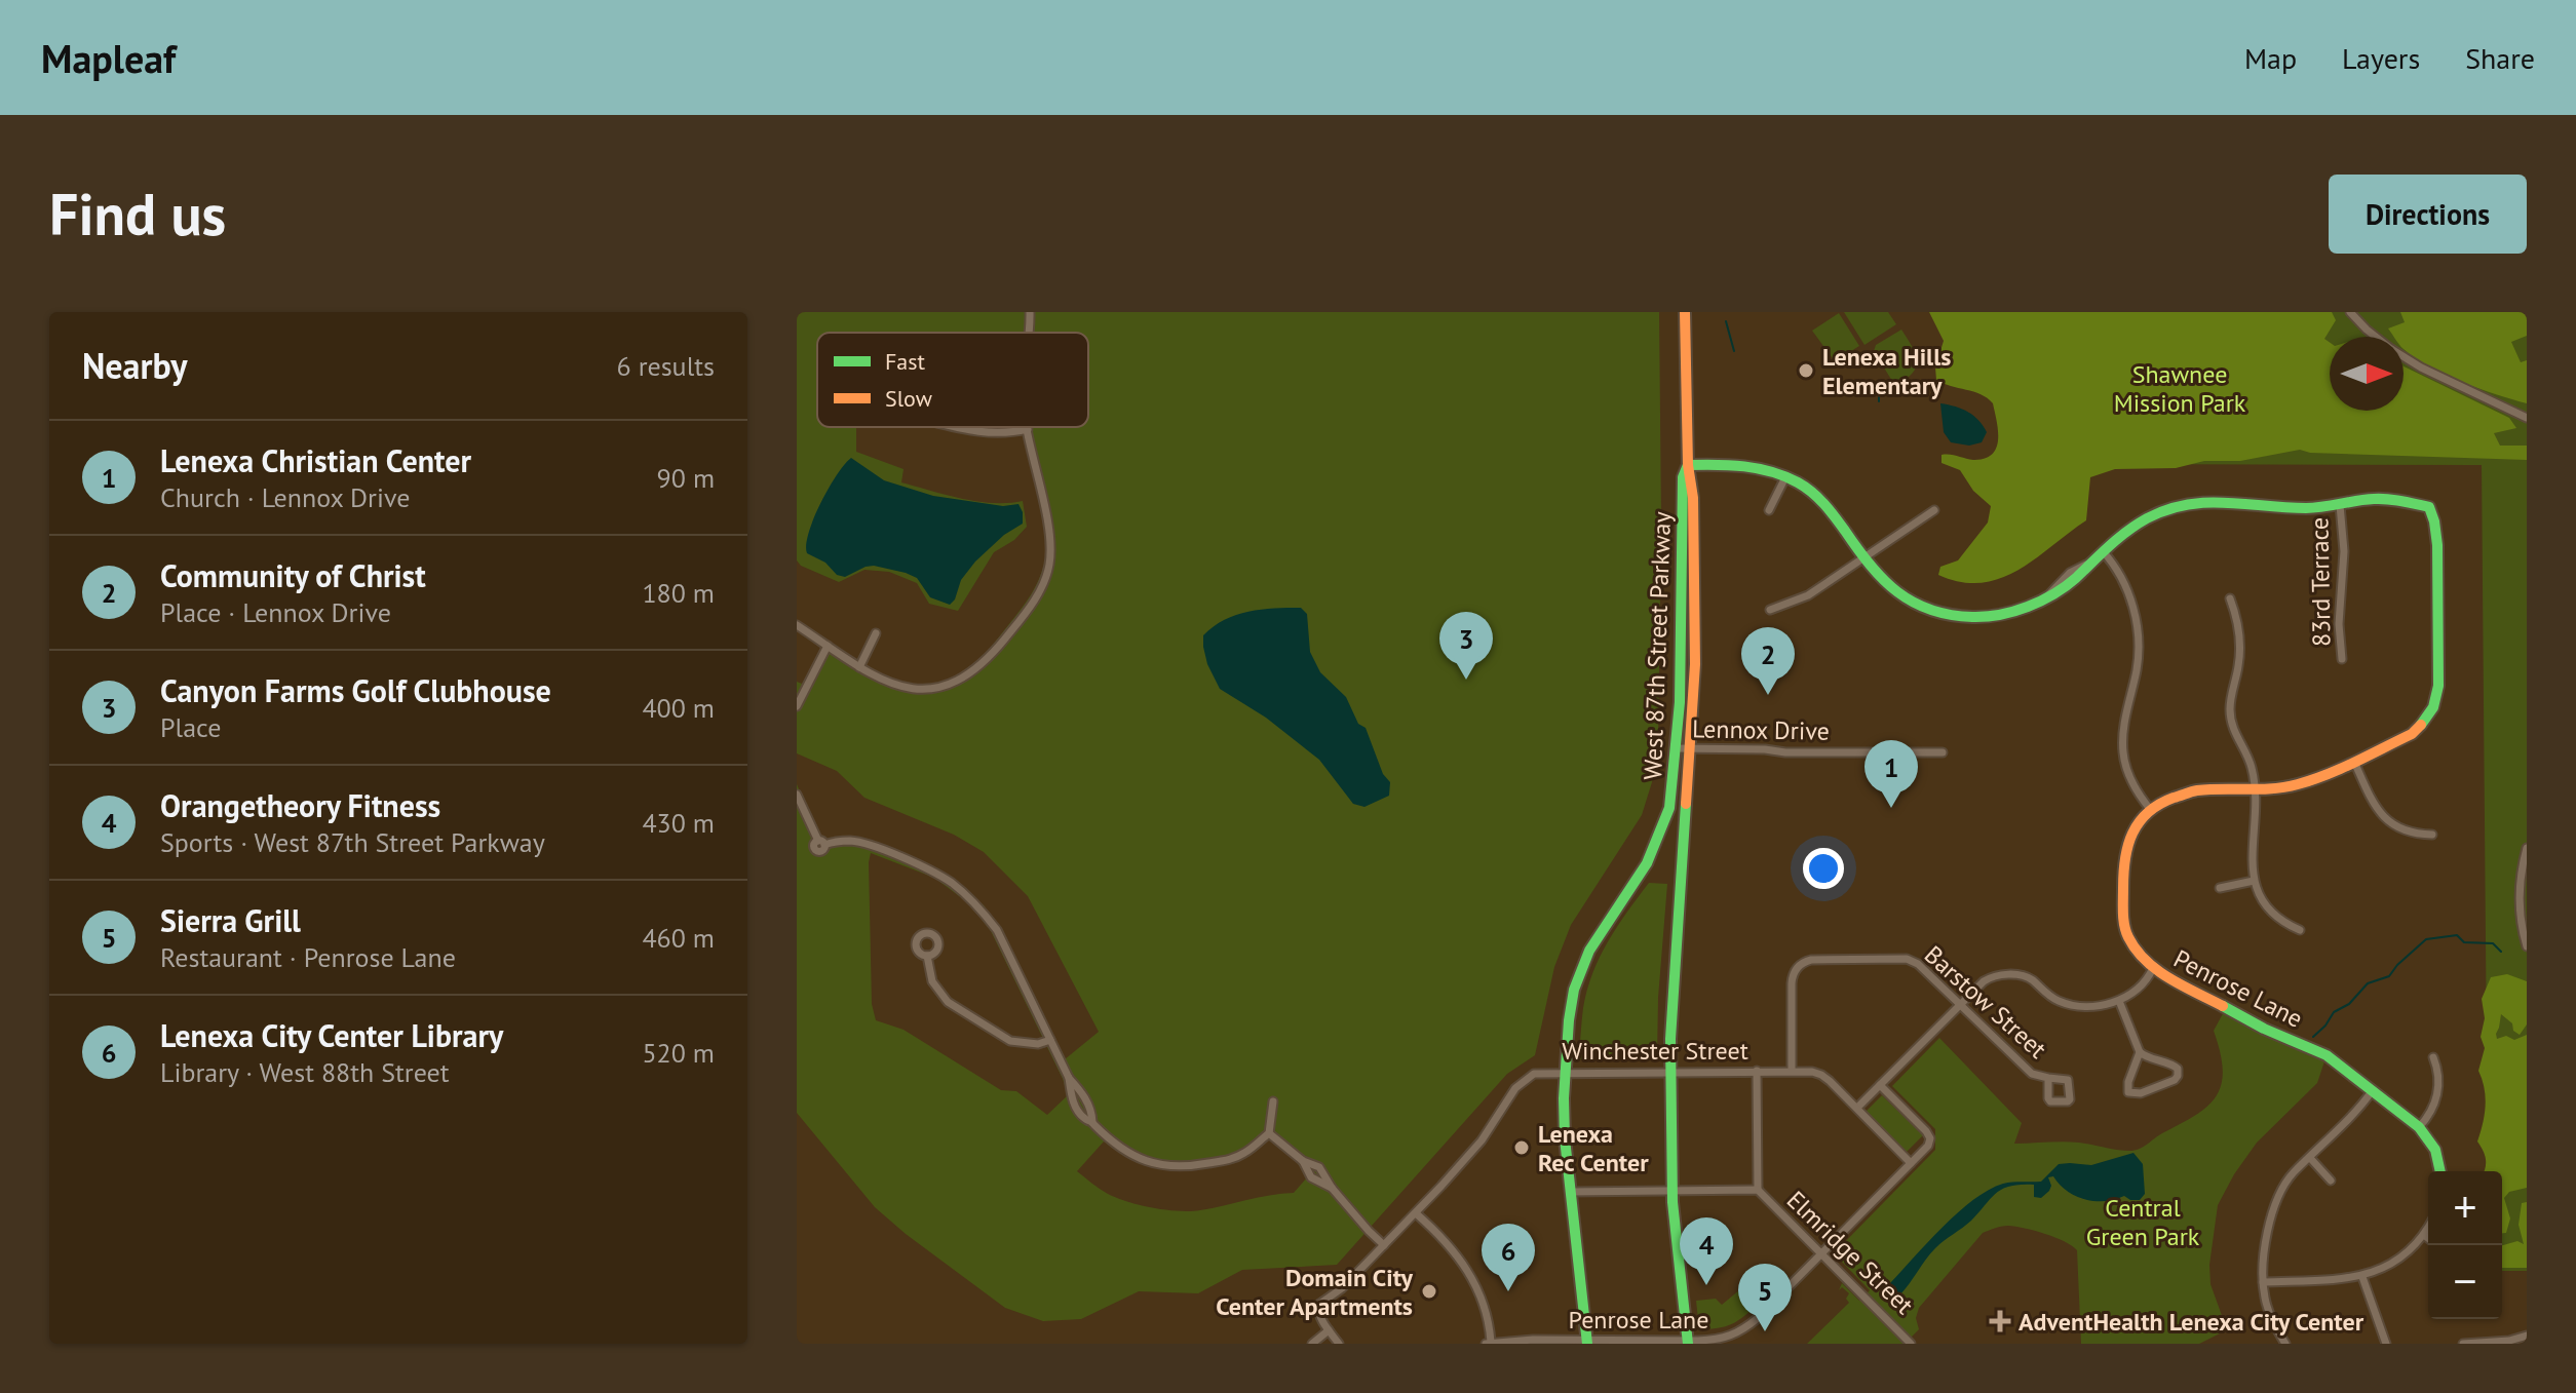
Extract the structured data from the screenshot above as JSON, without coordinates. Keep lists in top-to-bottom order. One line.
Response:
{"streets":{"main road":["West 87th Street Parkway","Penrose Lane"],"street":["83rd Terrace","Lennox Drive","Barstow Street","Winchester Street","Elmridge Street"]},"crossings":[["West 87th Street Parkway","Lennox Drive"],["West 87th Street Parkway","Penrose Lane"],["West 87th Street Parkway","Winchester Street"],["West 87th Street Parkway","Elmridge Street"],["Penrose Lane","Winchester Street"],["Penrose Lane","Elmridge Street"],["Barstow Street","Winchester Street"]],"parks":["Shawnee Mission Park","Central Green Park"],"places":{"other":["Lenexa Hills Elementary","Lenexa Rec Center","Domain City Center Apartments"],"health":["AdventHealth Lenexa City Center"]},"legend":["Fast","Slow"],"north":"right","page":{"header":"Mapleaf","nav":["Map","Layers","Share"],"buttons":"Directions","title":"Find us","heading":["Nearby","6 results"],"list":[{"mark":"1","name":"Lenexa Christian Center","note":"Church · Lennox Drive","value":"90 m"},{"mark":"2","name":"Community of Christ","note":"Place · Lennox Drive","value":"180 m"},{"mark":"3","name":"Canyon Farms Golf Clubhouse","note":"Place","value":"400 m"},{"mark":"4","name":"Orangetheory Fitness","note":"Sports · West 87th Street Parkway","value":"430 m"},{"mark":"5","name":"Sierra Grill","note":"Restaurant · Penrose Lane","value":"460 m"},{"mark":"6","name":"Lenexa City Center Library","note":"Library · West 88th Street","value":"520 m"}],"pins":["3","2","1","4","6","5"],"map_buttons":["+","−"]}}
